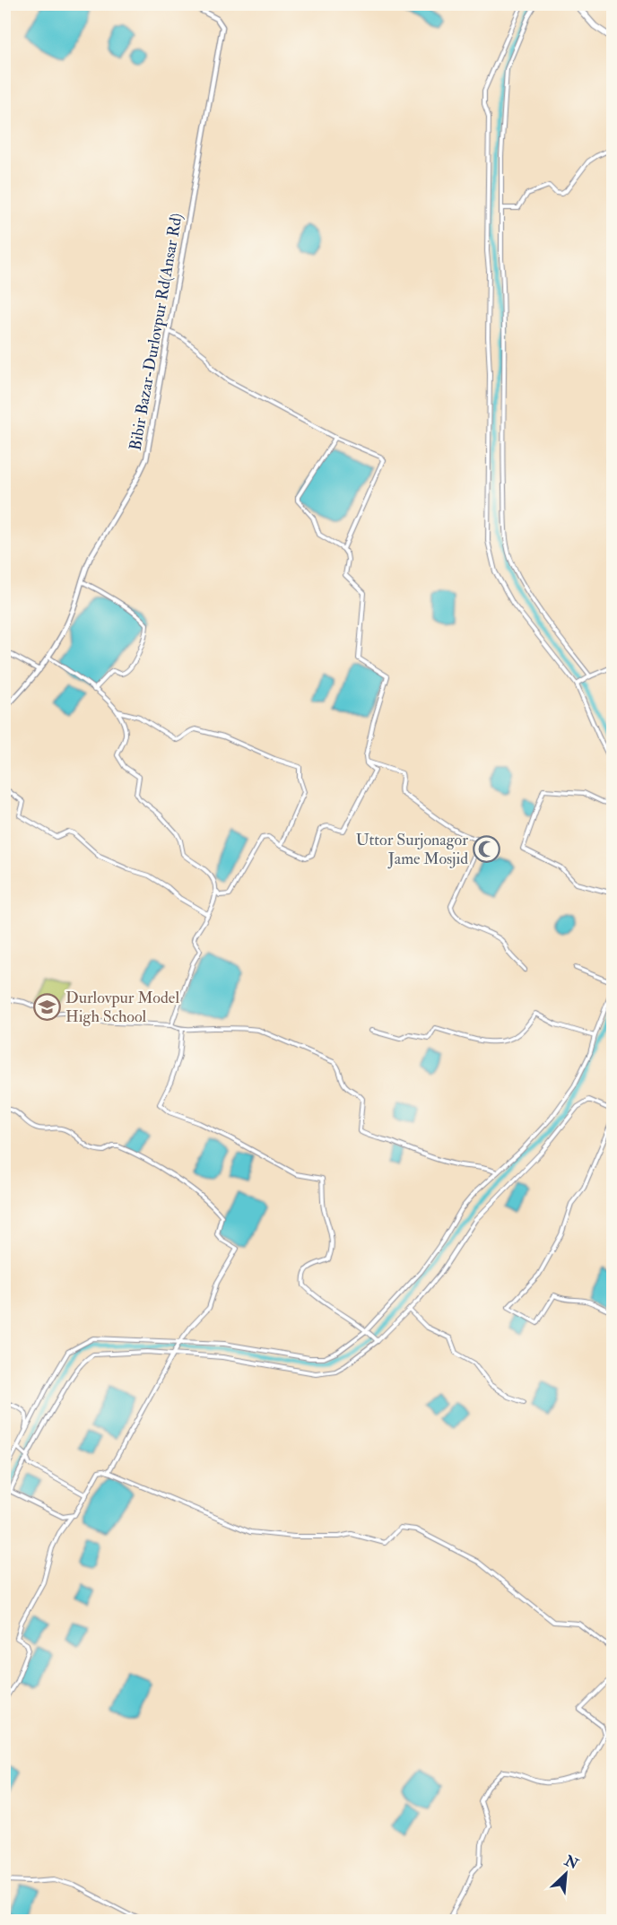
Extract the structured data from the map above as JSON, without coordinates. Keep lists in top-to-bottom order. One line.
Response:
{"streets":{"street":["Bibir Bazar-Durlovpur Rd(Ansar Rd)"]},"places":{"mosque":["Uttor Surjonagor Jame Mosjid"],"school or university":["Durlovpur Model High School"]},"north":"top right"}
